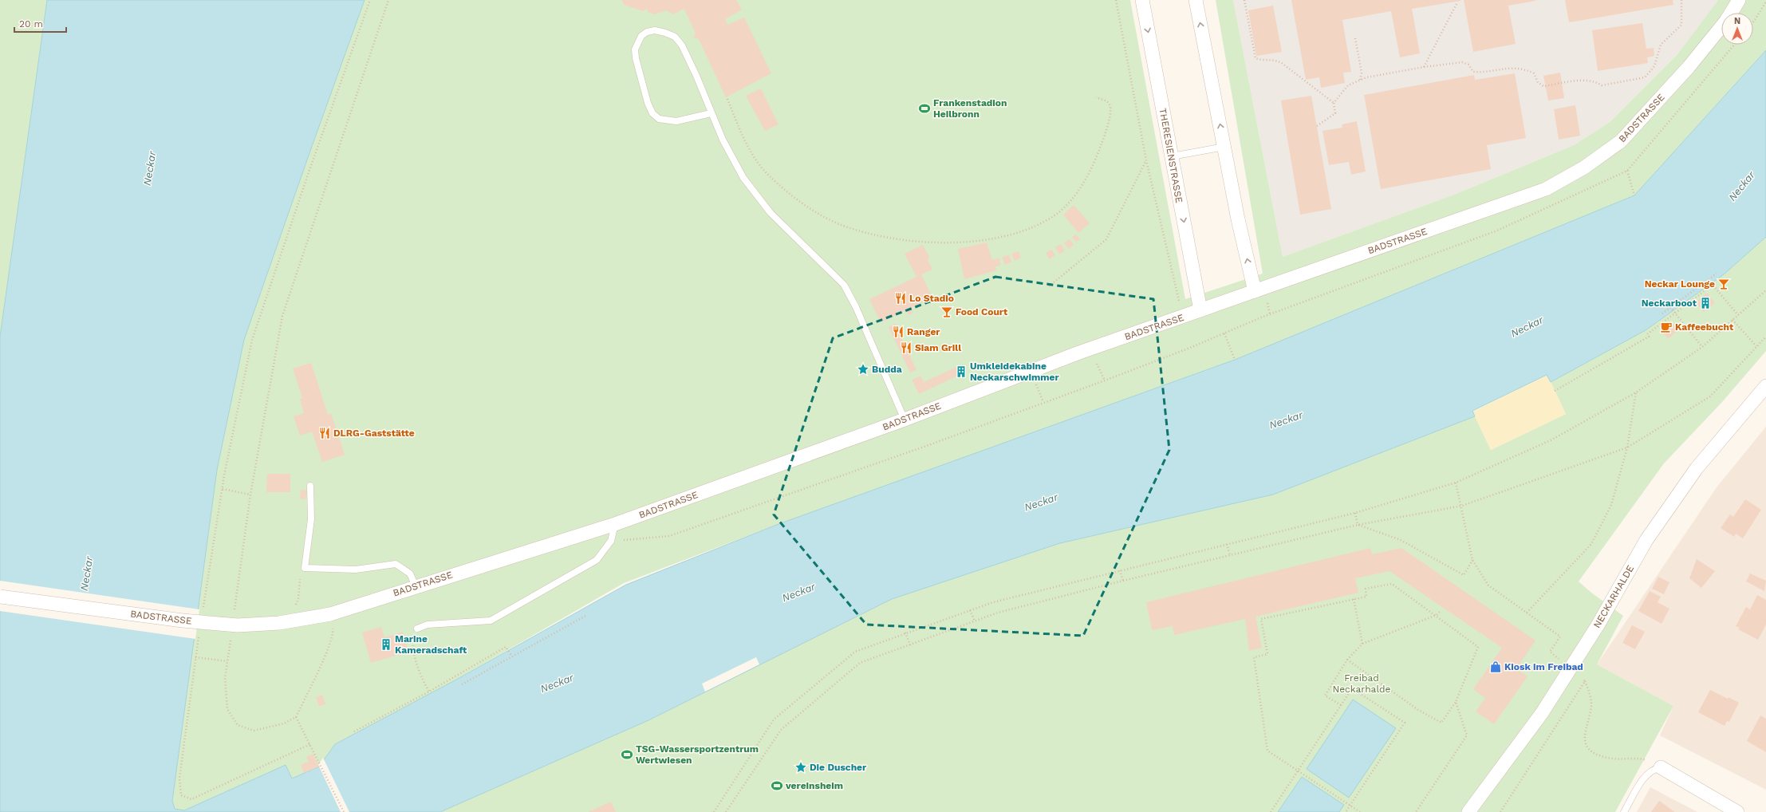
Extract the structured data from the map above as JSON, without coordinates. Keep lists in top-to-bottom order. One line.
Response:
{"streets":{"street":["BADSTRASSE","THERESIENSTRASSE","NECKARHALDE"]},"crossings":[["BADSTRASSE","THERESIENSTRASSE"]],"water":["Neckar"],"parks":["Freibad Neckarhalde"],"places":{"sports":["Frankenstadion Heilbronn","TSG-Wassersportzentrum Wertwiesen","vereinsheim"],"bar":["Neckar Lounge","Food Court"],"restaurant":["Lo Stadio","Ranger","Siam Grill","DLRG-Gaststätte"],"building":["Neckarboot","Umkleidekabine Neckarschwimmer","Marine Kameradschaft"],"cafe":["Kaffeebucht"],"place":["Budda","Die Duscher"],"shop":["Kiosk im Freibad"]},"scale_bar":"20 m","north":"top"}
